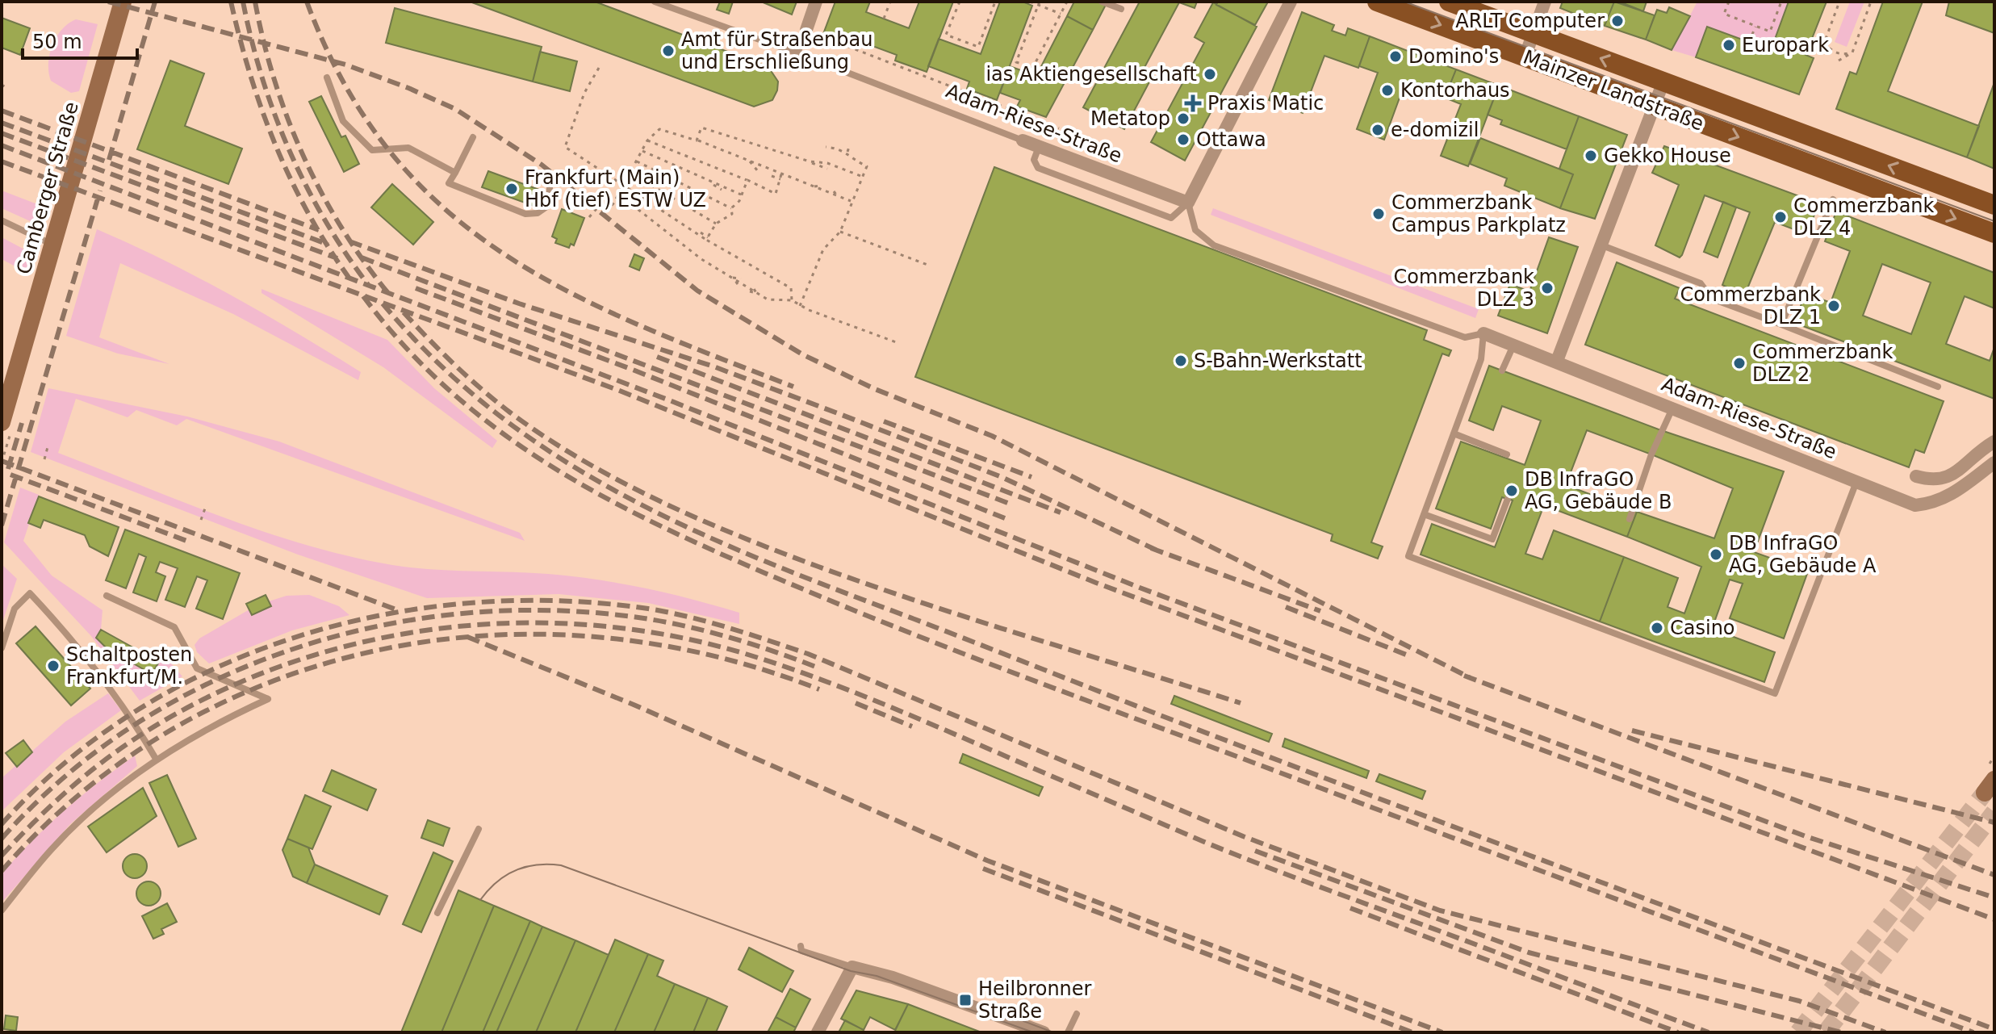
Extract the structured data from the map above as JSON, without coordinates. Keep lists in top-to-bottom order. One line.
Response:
{"streets":{"main road":["Mainzer Landstraße"],"street":["Adam-Riese-Straße","Camberger Straße"]},"places":{"other":["ARLT Computer","Europark","Amt für Straßenbau und Erschließung","Domino's","ias Aktiengesellschaft","Kontorhaus","Metatop","e-domizil","Ottawa","Gekko House","Frankfurt (Main) Hbf (tief) ESTW UZ","Commerzbank Campus Parkplatz","Commerzbank DLZ 4","Commerzbank DLZ 3","Commerzbank DLZ 1","S-Bahn-Werkstatt","Commerzbank DLZ 2","DB InfraGO AG, Gebäude B","DB InfraGO AG, Gebäude A","Casino","Schaltposten Frankfurt/M."],"health":["Praxis Matic"],"transit":["Heilbronner Straße"]},"scale_bar":"50 m"}
